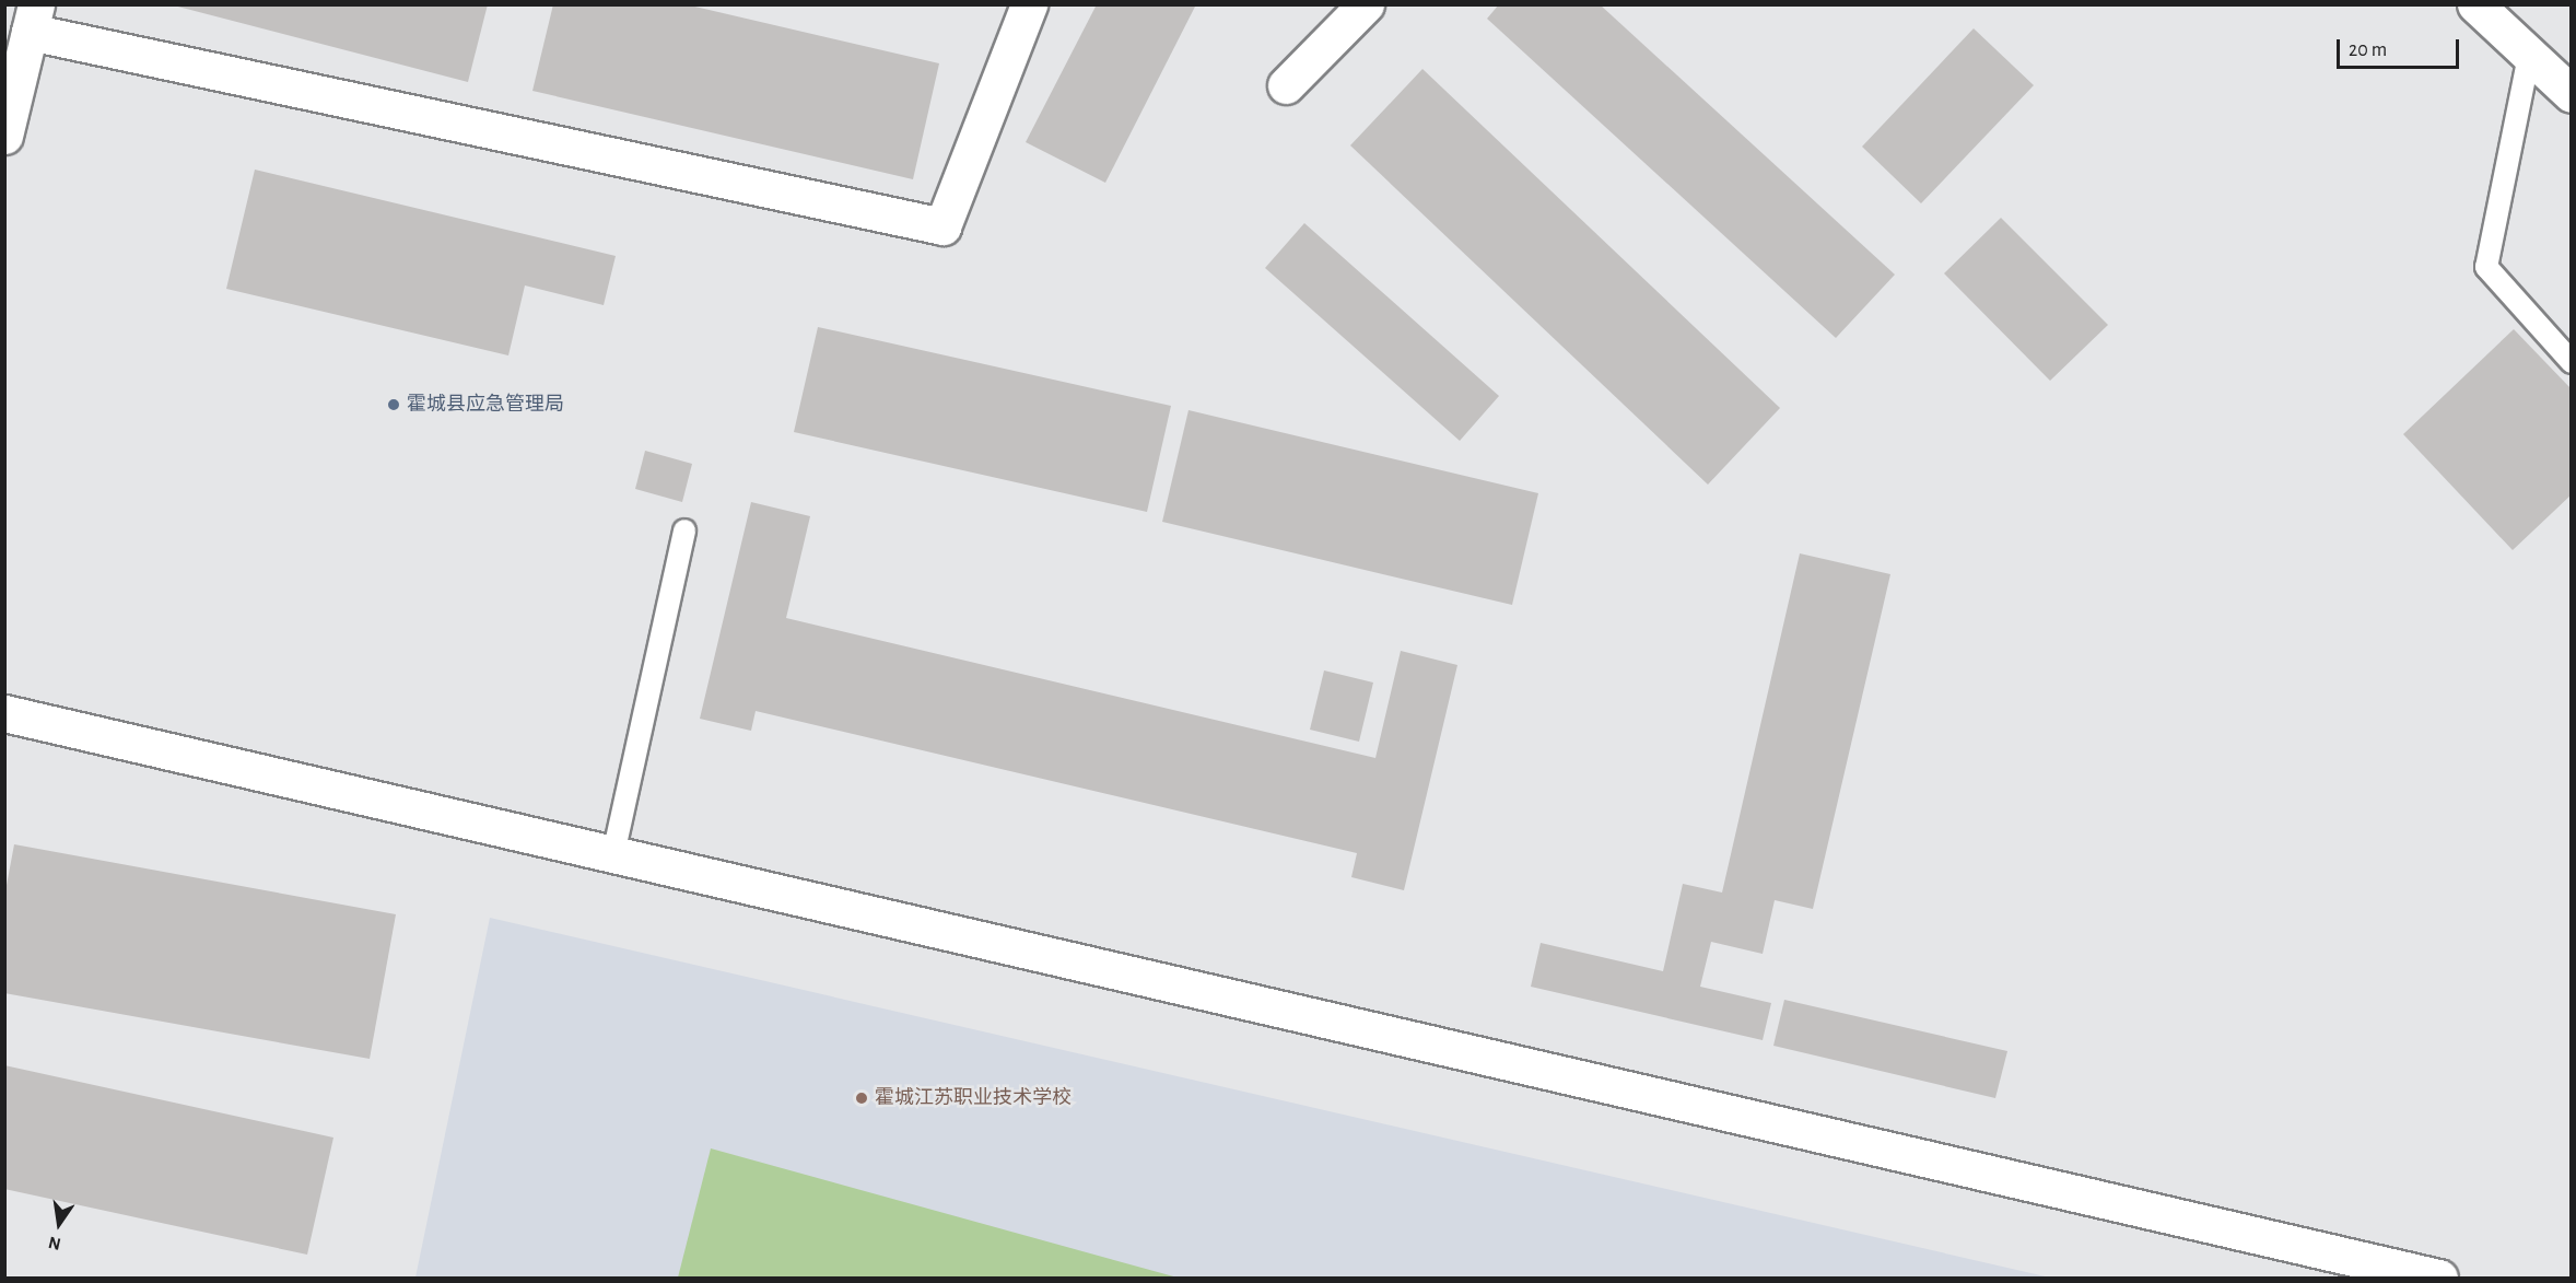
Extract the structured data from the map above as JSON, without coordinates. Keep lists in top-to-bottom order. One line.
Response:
{"places":["霍城县应急管理局","霍城江苏职业技术学校"],"scale_bar":"20 m","north":"bottom"}
